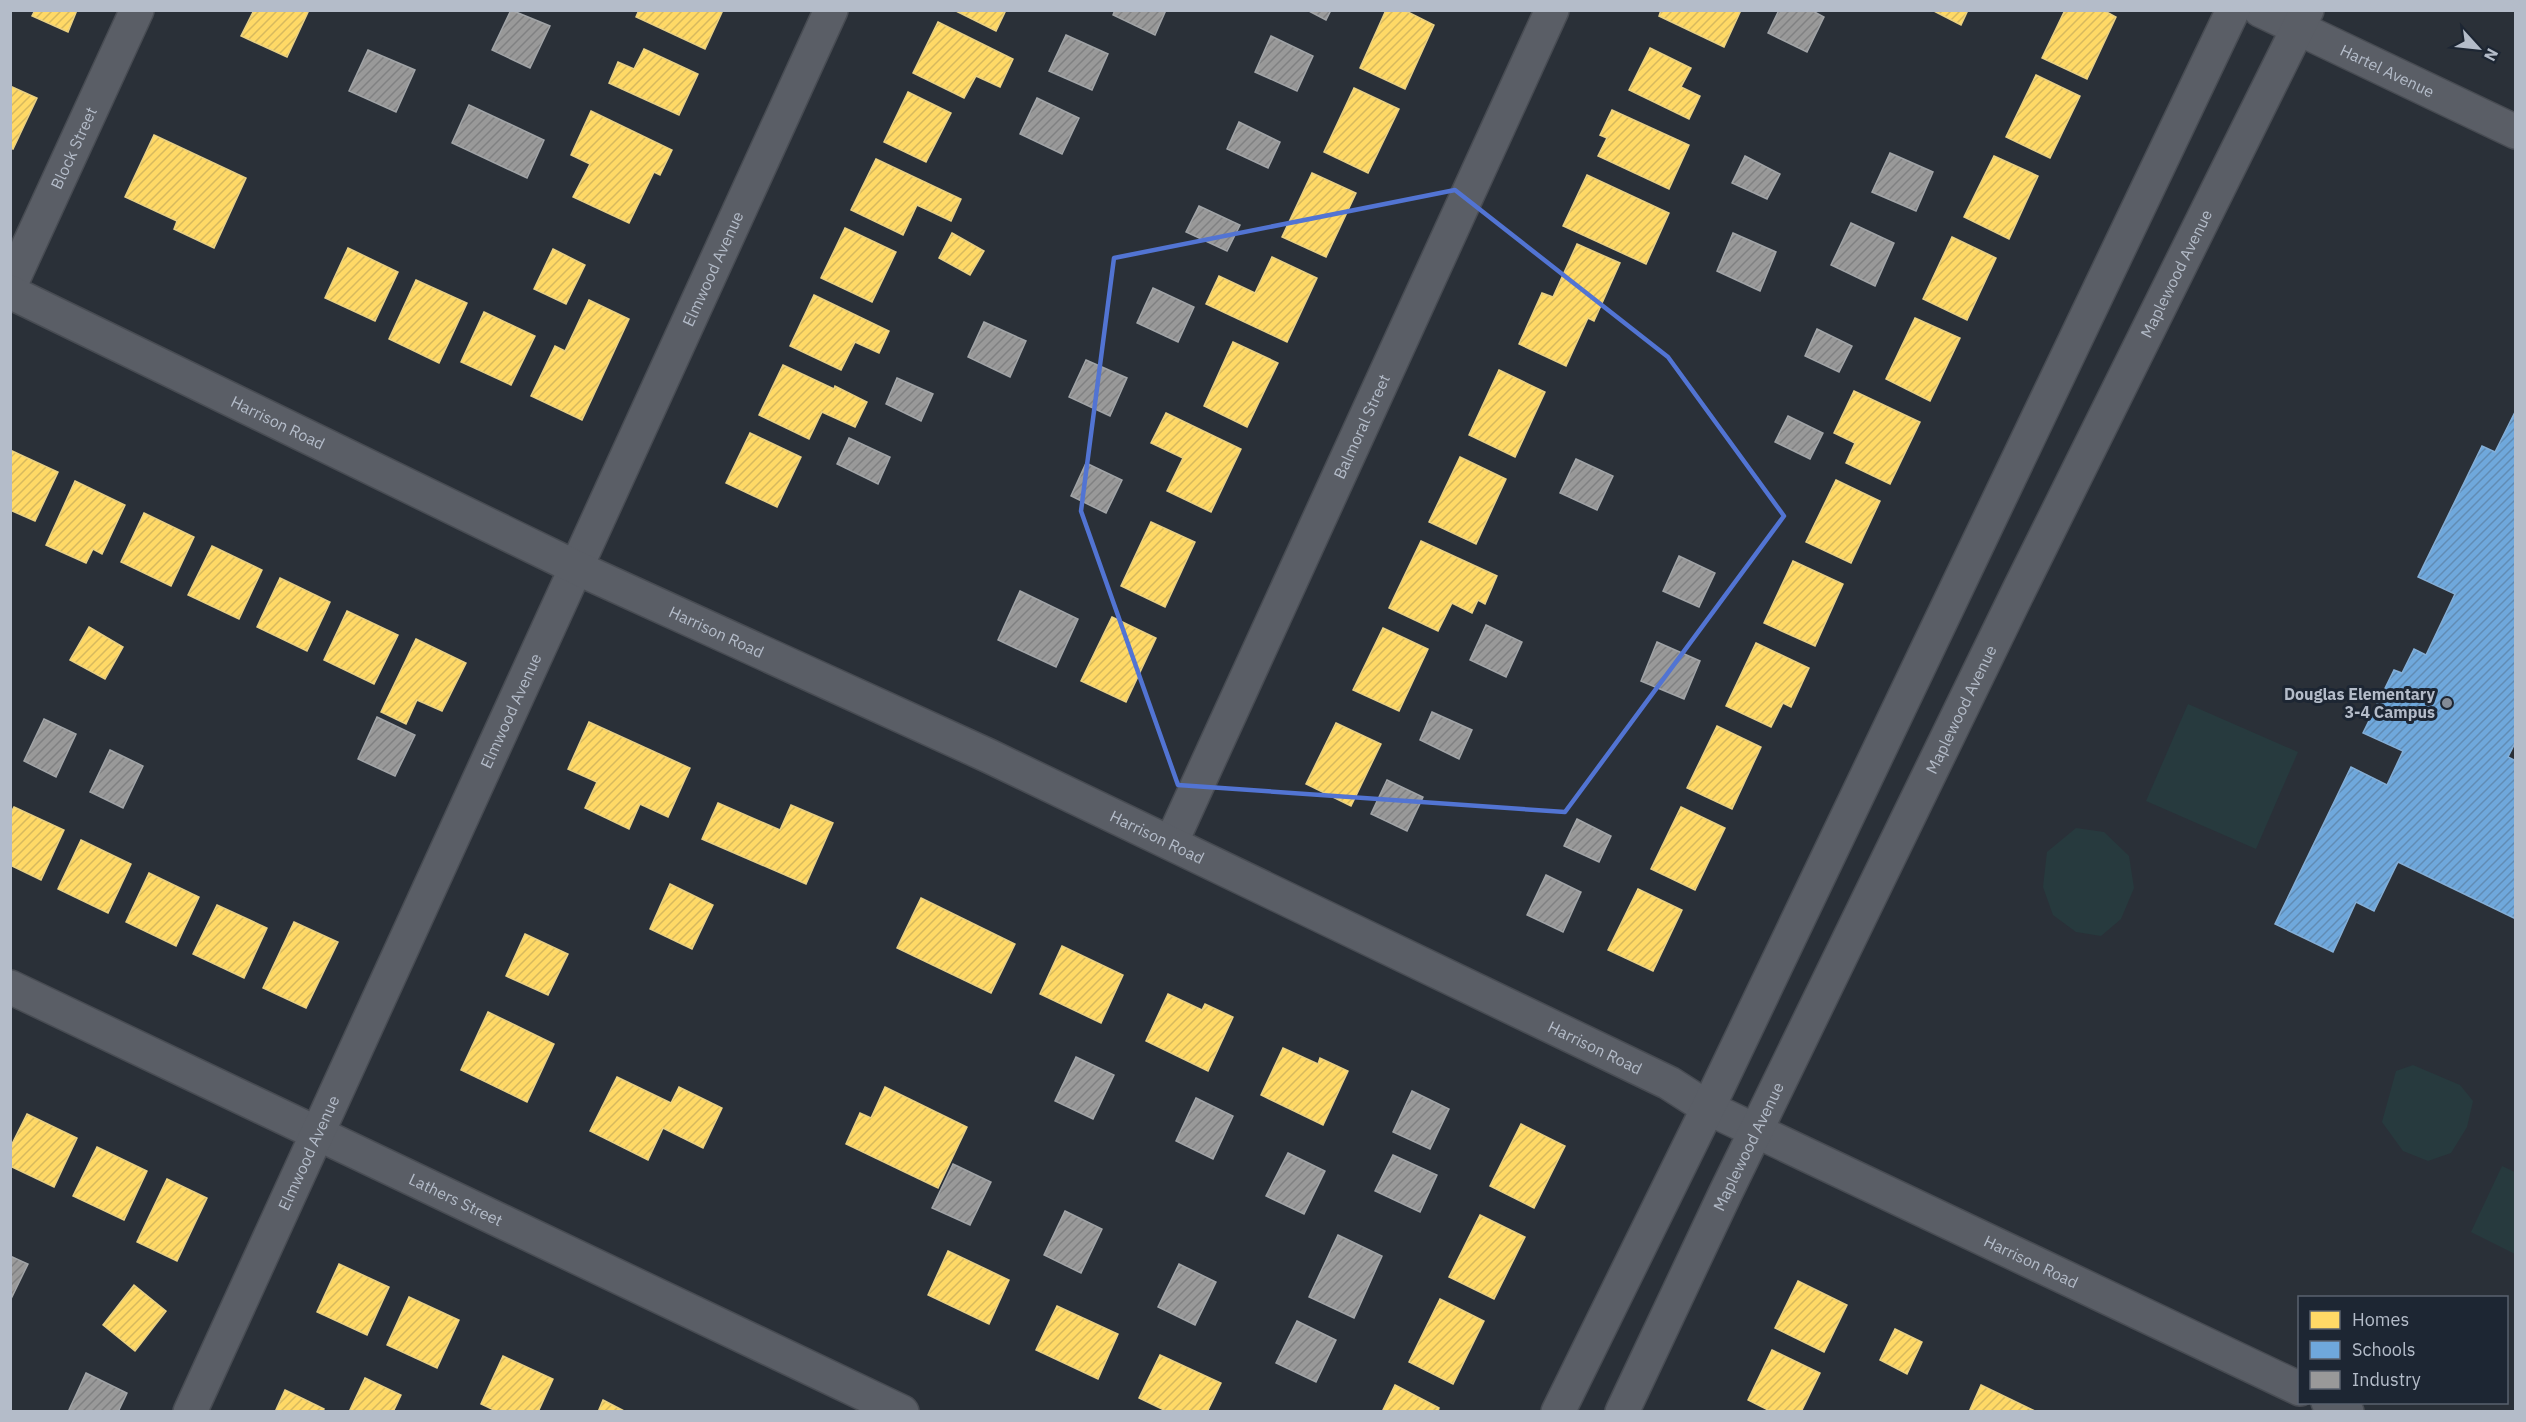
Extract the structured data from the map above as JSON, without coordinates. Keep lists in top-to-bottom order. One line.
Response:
{"streets":{"street":["Hartel Avenue","Block Street","Elmwood Avenue","Maplewood Avenue","Harrison Road","Balmoral Street","Lathers Street"]},"crossings":[["Hartel Avenue","Maplewood Avenue"],["Elmwood Avenue","Harrison Road"],["Elmwood Avenue","Lathers Street"],["Maplewood Avenue","Harrison Road"],["Harrison Road","Balmoral Street"]],"places":["Douglas Elementary 3-4 Campus"],"legend":["Homes","Schools","Industry"],"north":"bottom right"}
